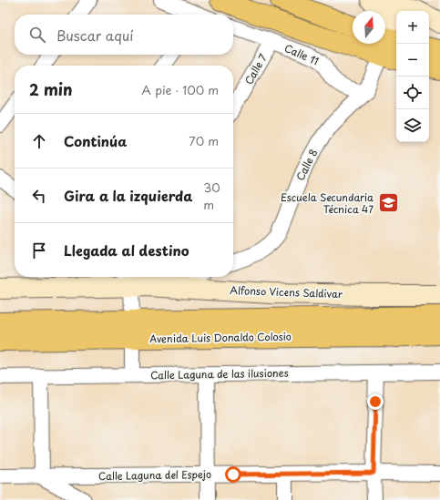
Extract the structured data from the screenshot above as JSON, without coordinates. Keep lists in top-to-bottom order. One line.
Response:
{"streets":{"main road":["Alfonso Vicens Saldivar","Avenida Luis Donaldo Colosio"],"street":["Calle 11","Calle 7","Calle 8","Calle Laguna de las ilusiones","Calle Laguna del Espejo"]},"crossings":[["Calle 11","Calle 7"],["Calle 11","Calle 8"]],"places":{"school or university":["Escuela Secundaria Técnica 47"]},"north":"top","page":{"map_buttons":["+","−"],"search":"Buscar aquí","heading":["2 min","A pie · 100 m"],"list":[["Continúa","70 m"],["Gira a la izquierda","30 m"],"Llegada al destino"]}}
